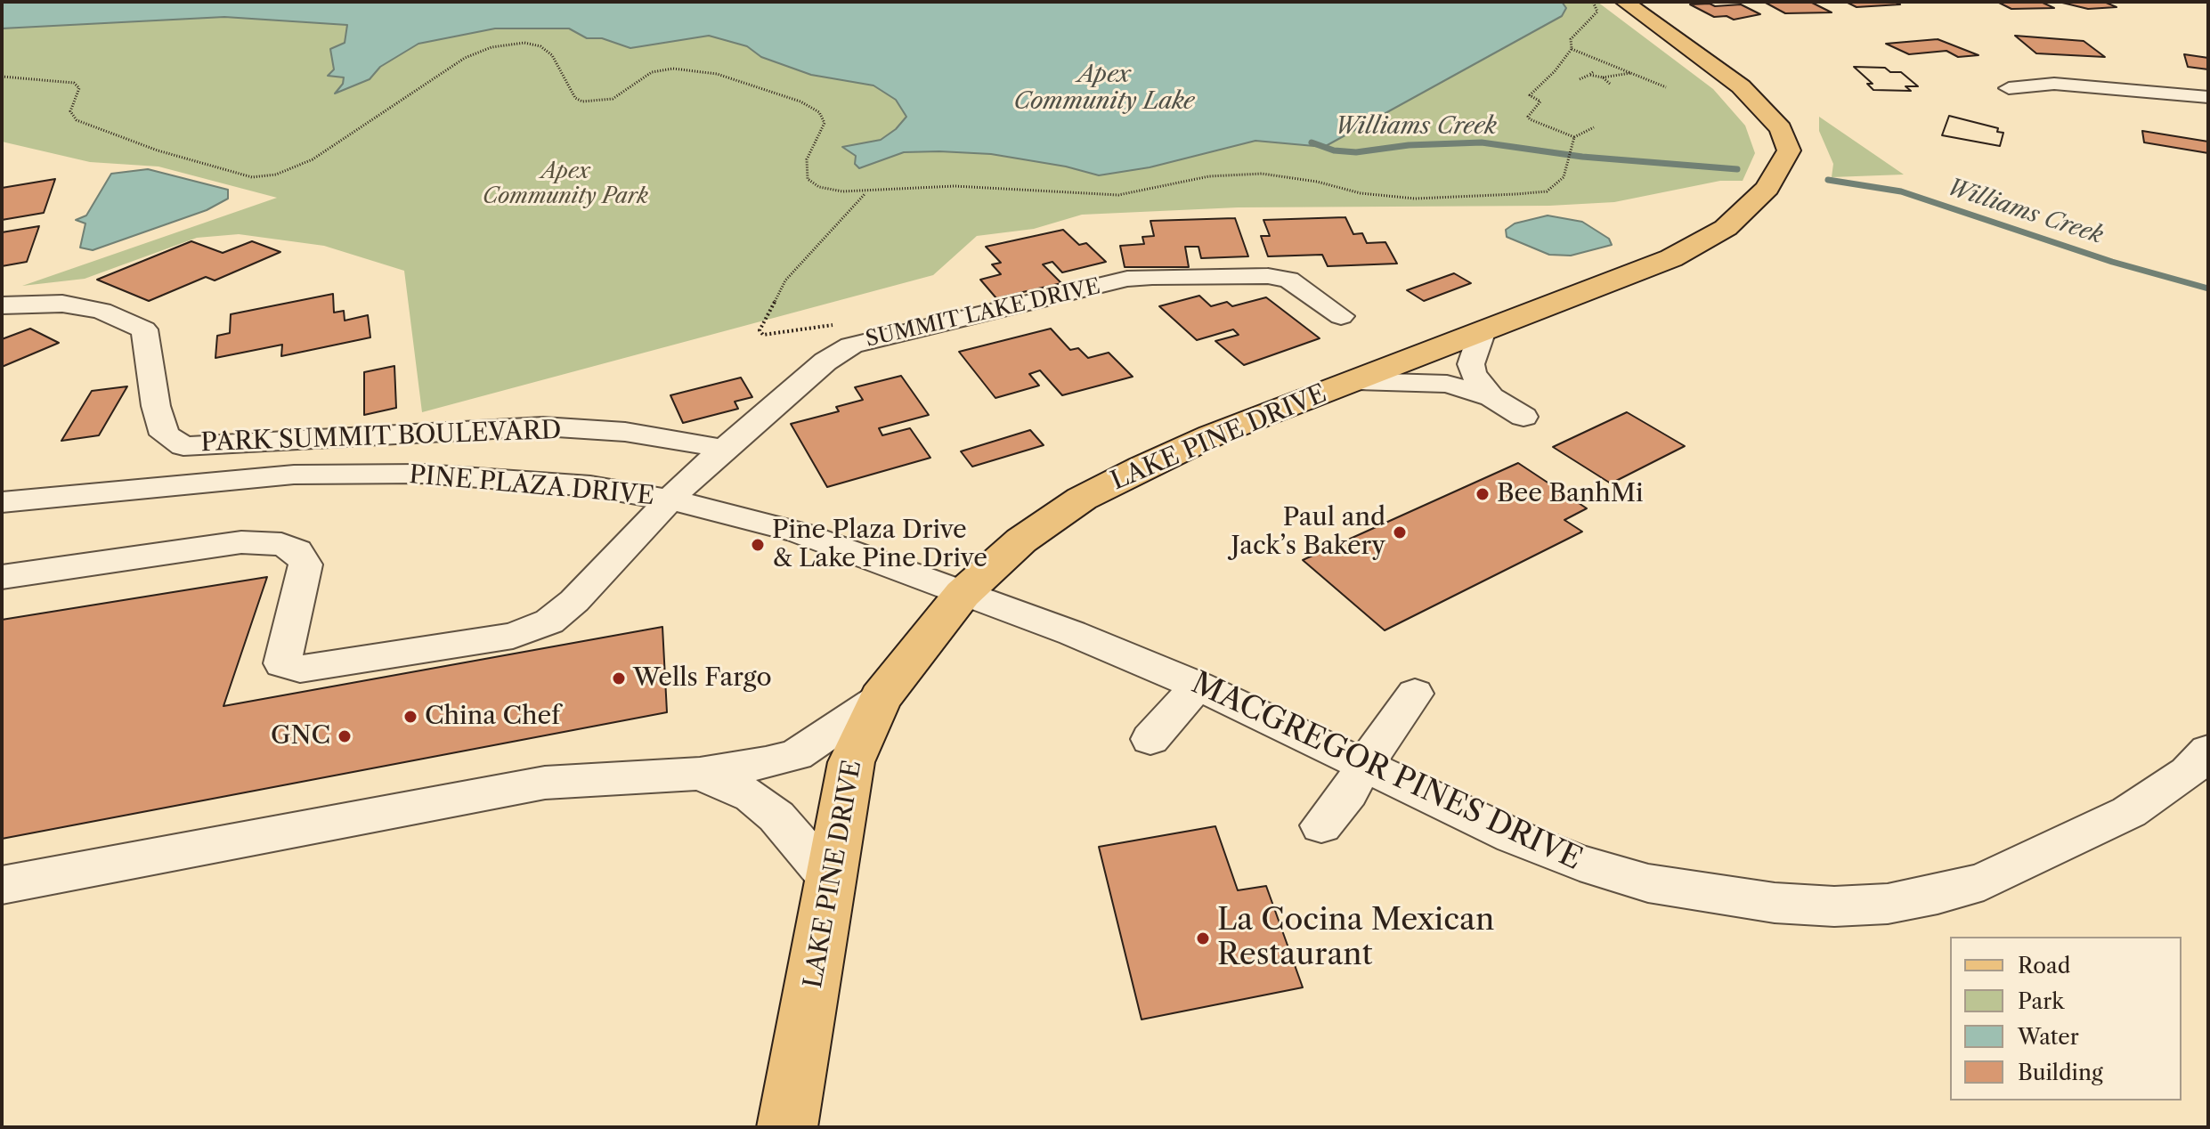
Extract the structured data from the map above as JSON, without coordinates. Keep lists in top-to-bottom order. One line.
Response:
{"streets":{"main road":["LAKE PINE DRIVE"],"street":["SUMMIT LAKE DRIVE","PARK SUMMIT BOULEVARD","PINE PLAZA DRIVE","MACGREGOR PINES DRIVE"]},"crossings":[["SUMMIT LAKE DRIVE","PARK SUMMIT BOULEVARD"],["SUMMIT LAKE DRIVE","PINE PLAZA DRIVE"],["LAKE PINE DRIVE","PINE PLAZA DRIVE"],["LAKE PINE DRIVE","MACGREGOR PINES DRIVE"],["PINE PLAZA DRIVE","MACGREGOR PINES DRIVE"]],"water":["Apex Community Lake","Williams Creek"],"parks":["Apex Community Park"],"places":["Bee BanhMi","Paul and Jack’s Bakery","Pine Plaza Drive & Lake Pine Drive","Wells Fargo","China Chef","GNC","La Cocina Mexican Restaurant"],"legend":["Road","Park","Water","Building"]}
